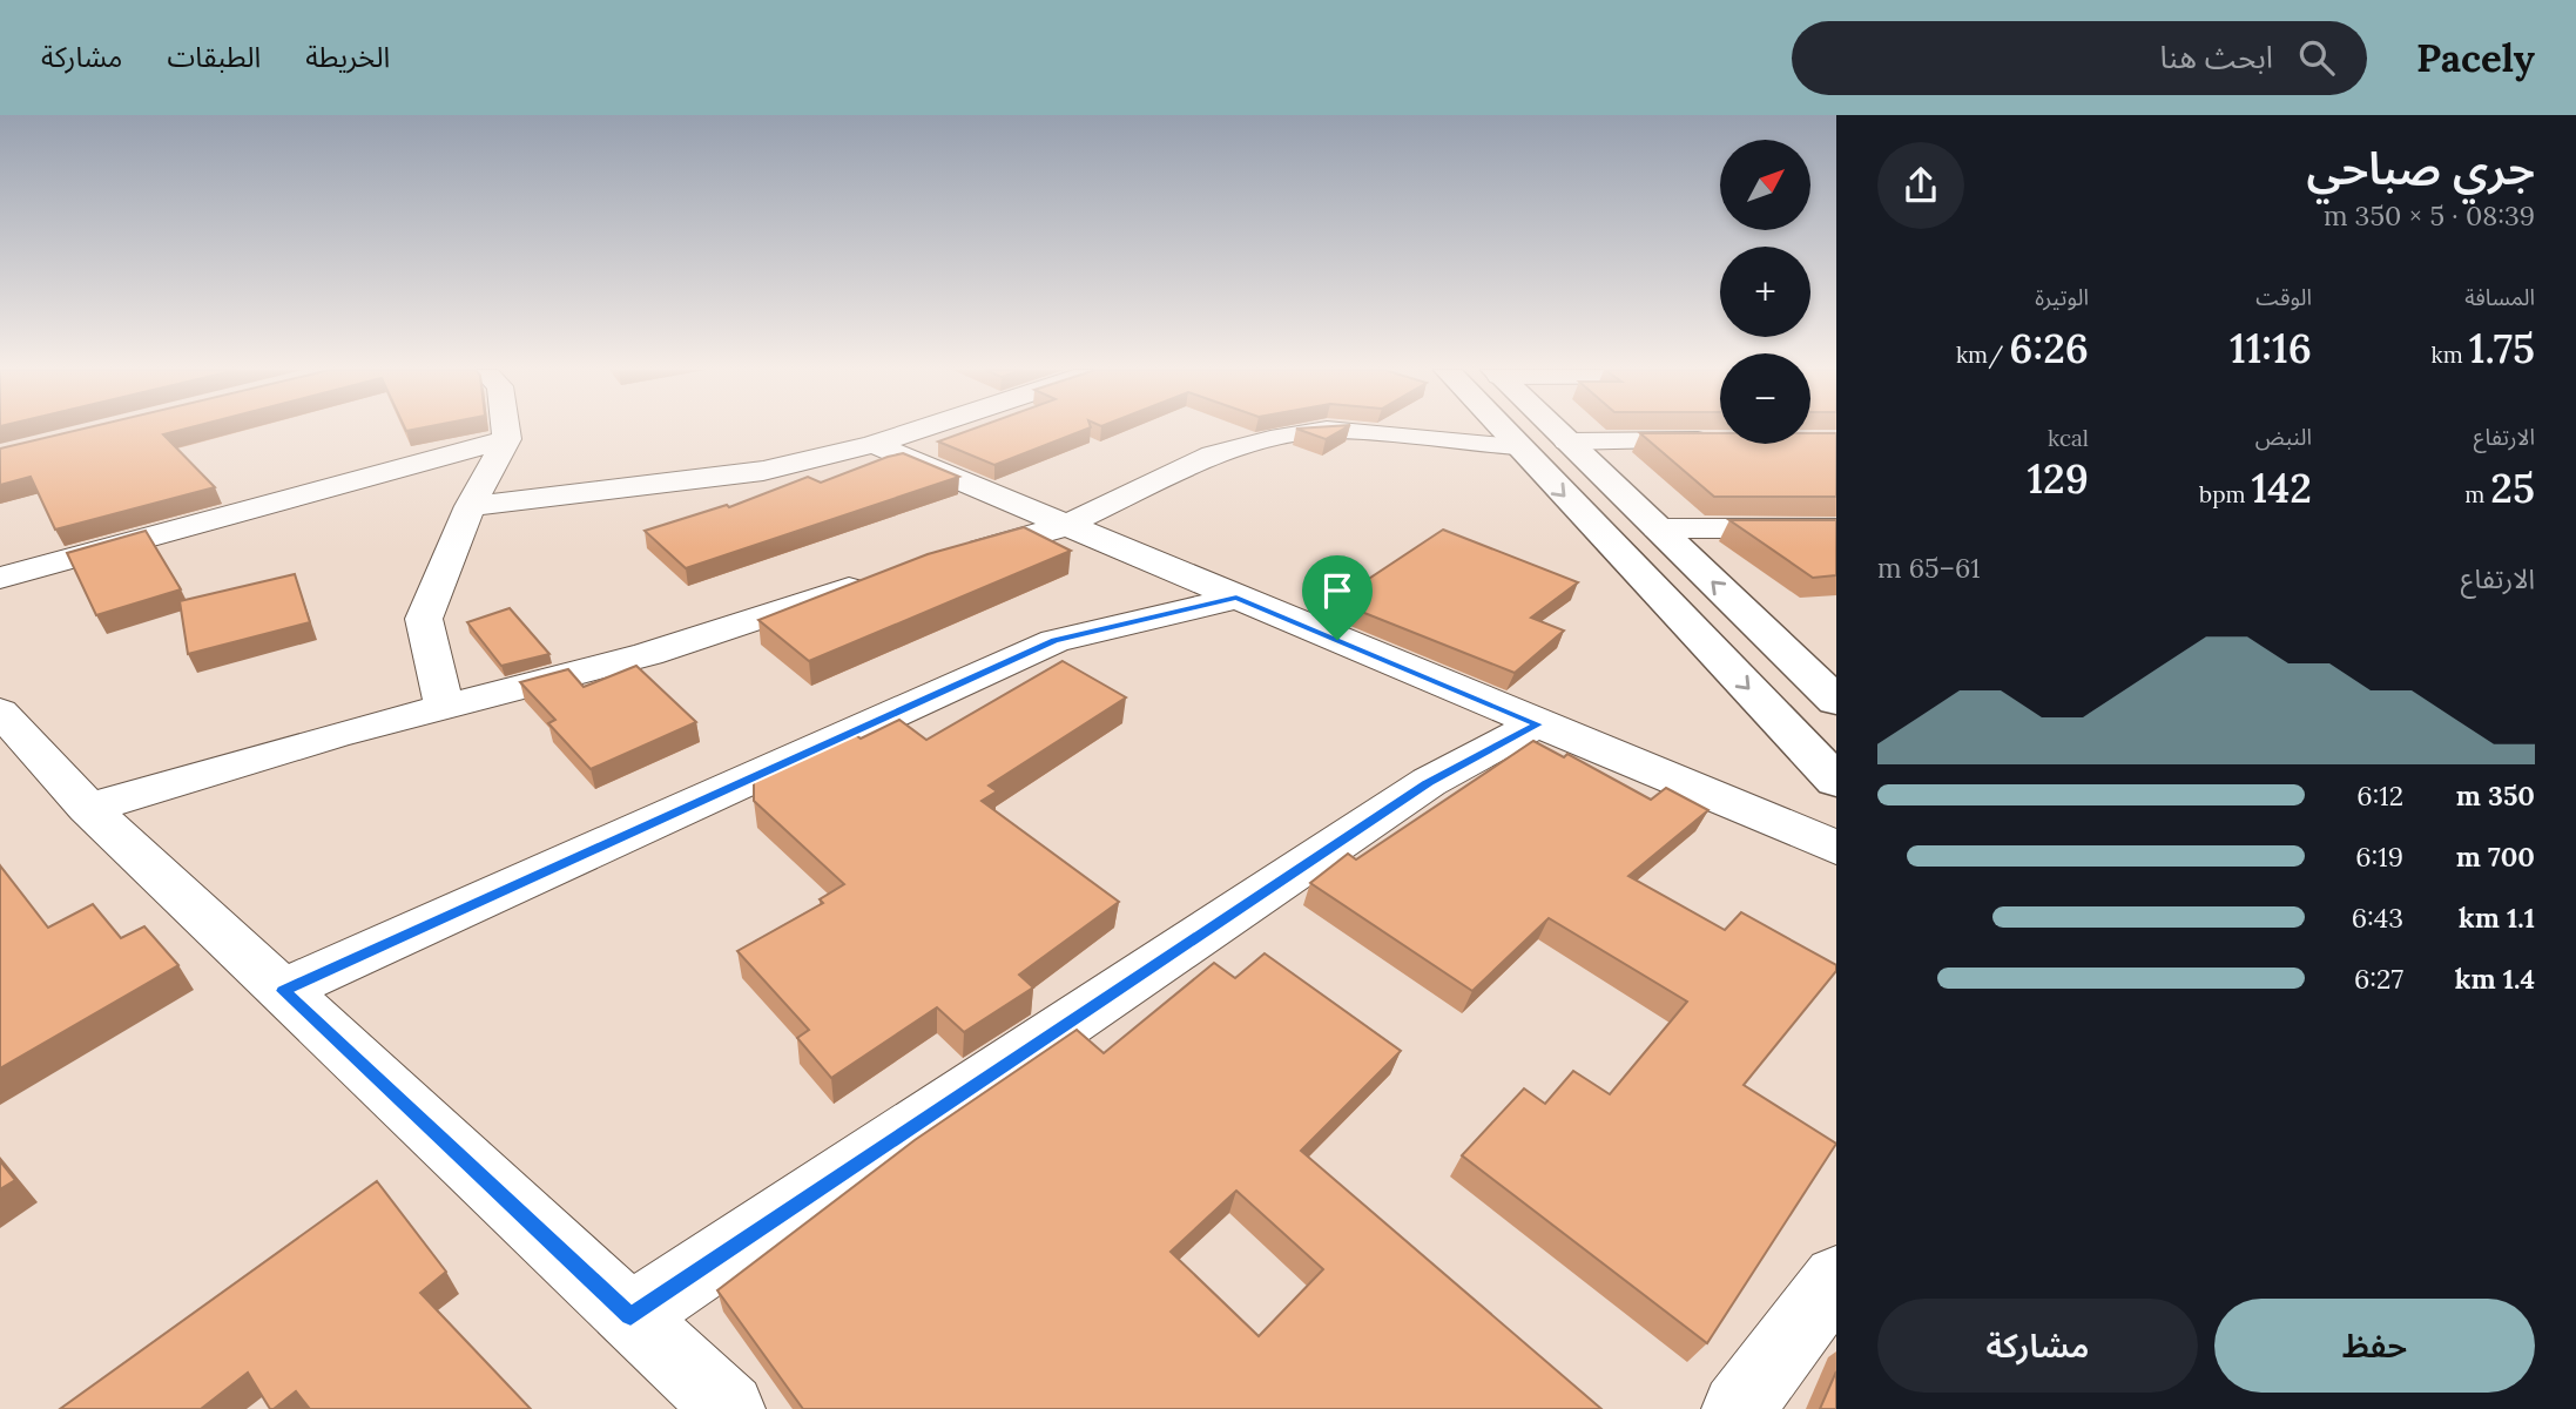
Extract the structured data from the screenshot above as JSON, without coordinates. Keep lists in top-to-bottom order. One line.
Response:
{"north":"top right","page":{"header":"Pacely","search":"ابحث هنا","nav":["الخريطة","الطبقات","مشاركة"],"heading":["جري صباحي","08:39 · 5 × 350 m"],"map_buttons":["+","−"],"stats":[["المسافة","1.75 km"],["الوقت","11:16"],["الوتيرة","6:26 /km"],["الارتفاع","25 m"],["النبض","142 bpm"],["kcal","129"]],"chart":["الارتفاع","61–65 m"],"list":[{"name":"350 m","note":"6:12"},{"name":"700 m","note":"6:19"},{"name":"1.1 km","note":"6:43"},{"name":"1.4 km","note":"6:27"}],"buttons":["حفظ","مشاركة"]}}
